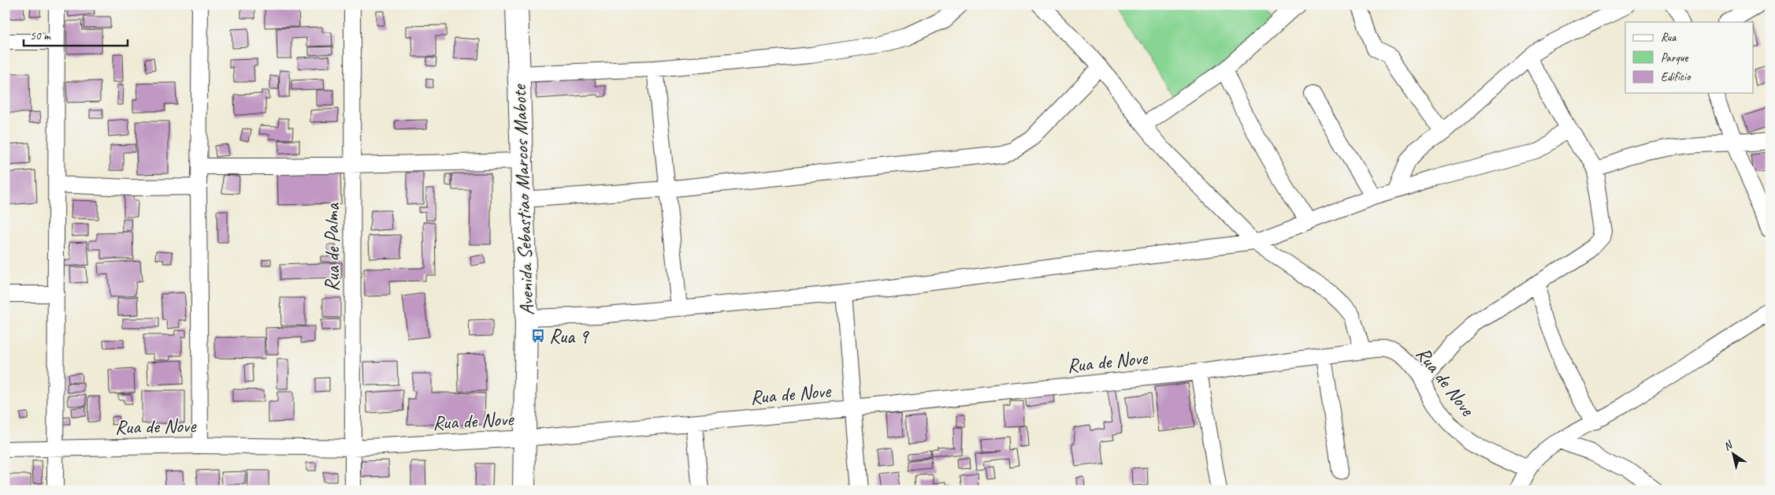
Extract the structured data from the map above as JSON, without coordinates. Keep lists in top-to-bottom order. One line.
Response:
{"streets":{"main road":["Avenida Sebastiao Marcos Mabote"],"street":["Rua de Palma","Rua de Nove"]},"crossings":[["Avenida Sebastiao Marcos Mabote","Rua de Nove"],["Rua de Palma","Rua de Nove"]],"places":{"bus stop":["Rua 9"]},"legend":["Rua","Parque","Edifício"],"scale_bar":"50 m","north":"top left"}
